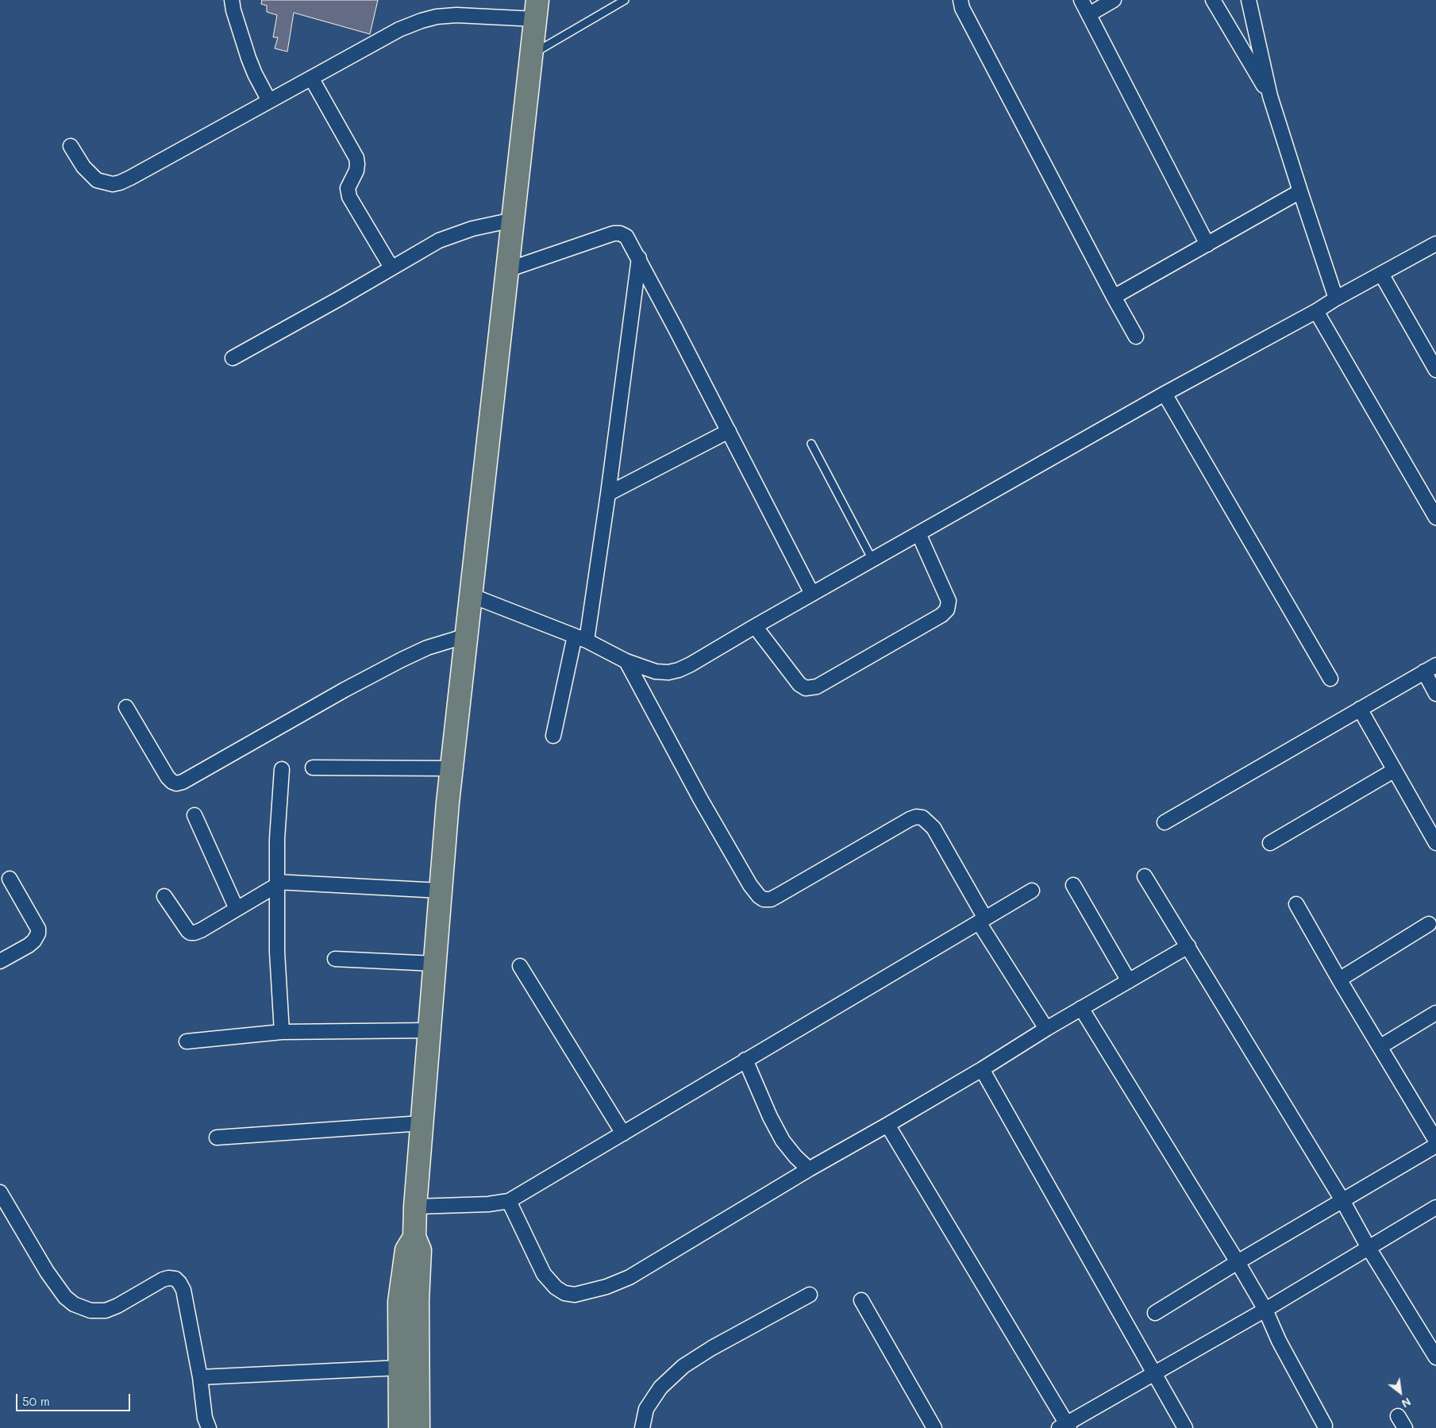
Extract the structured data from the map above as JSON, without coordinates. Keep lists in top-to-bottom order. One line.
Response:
{"scale_bar":"50 m","north":"bottom right"}
